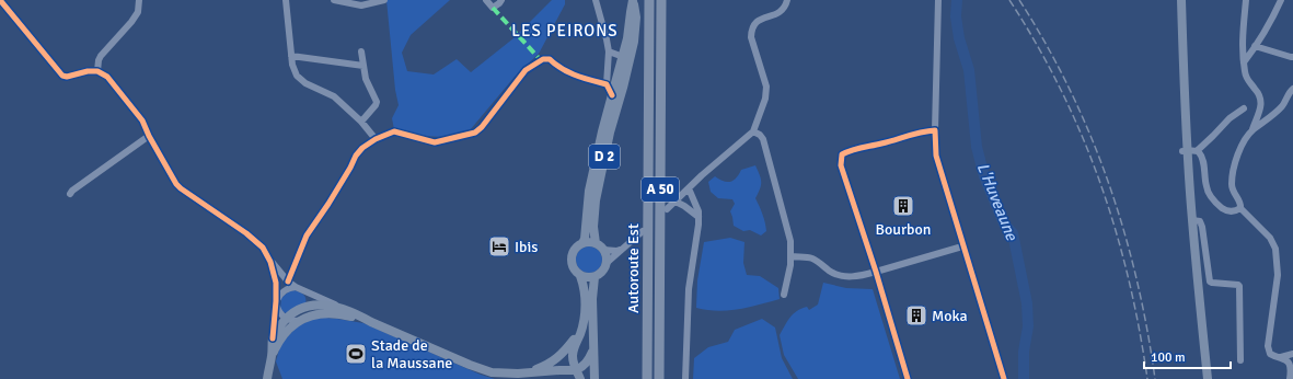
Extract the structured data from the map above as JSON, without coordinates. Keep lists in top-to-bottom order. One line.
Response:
{"streets":{"highway":["A 50","Autoroute Est"],"main road":["D 2"]},"districts":["LES PEIRONS"],"water":["L'Huveaune"],"places":{"building":["Bourbon","Moka"],"hotel":["Ibis"],"sports":["Stade de la Maussane"]},"scale_bar":"100 m"}
